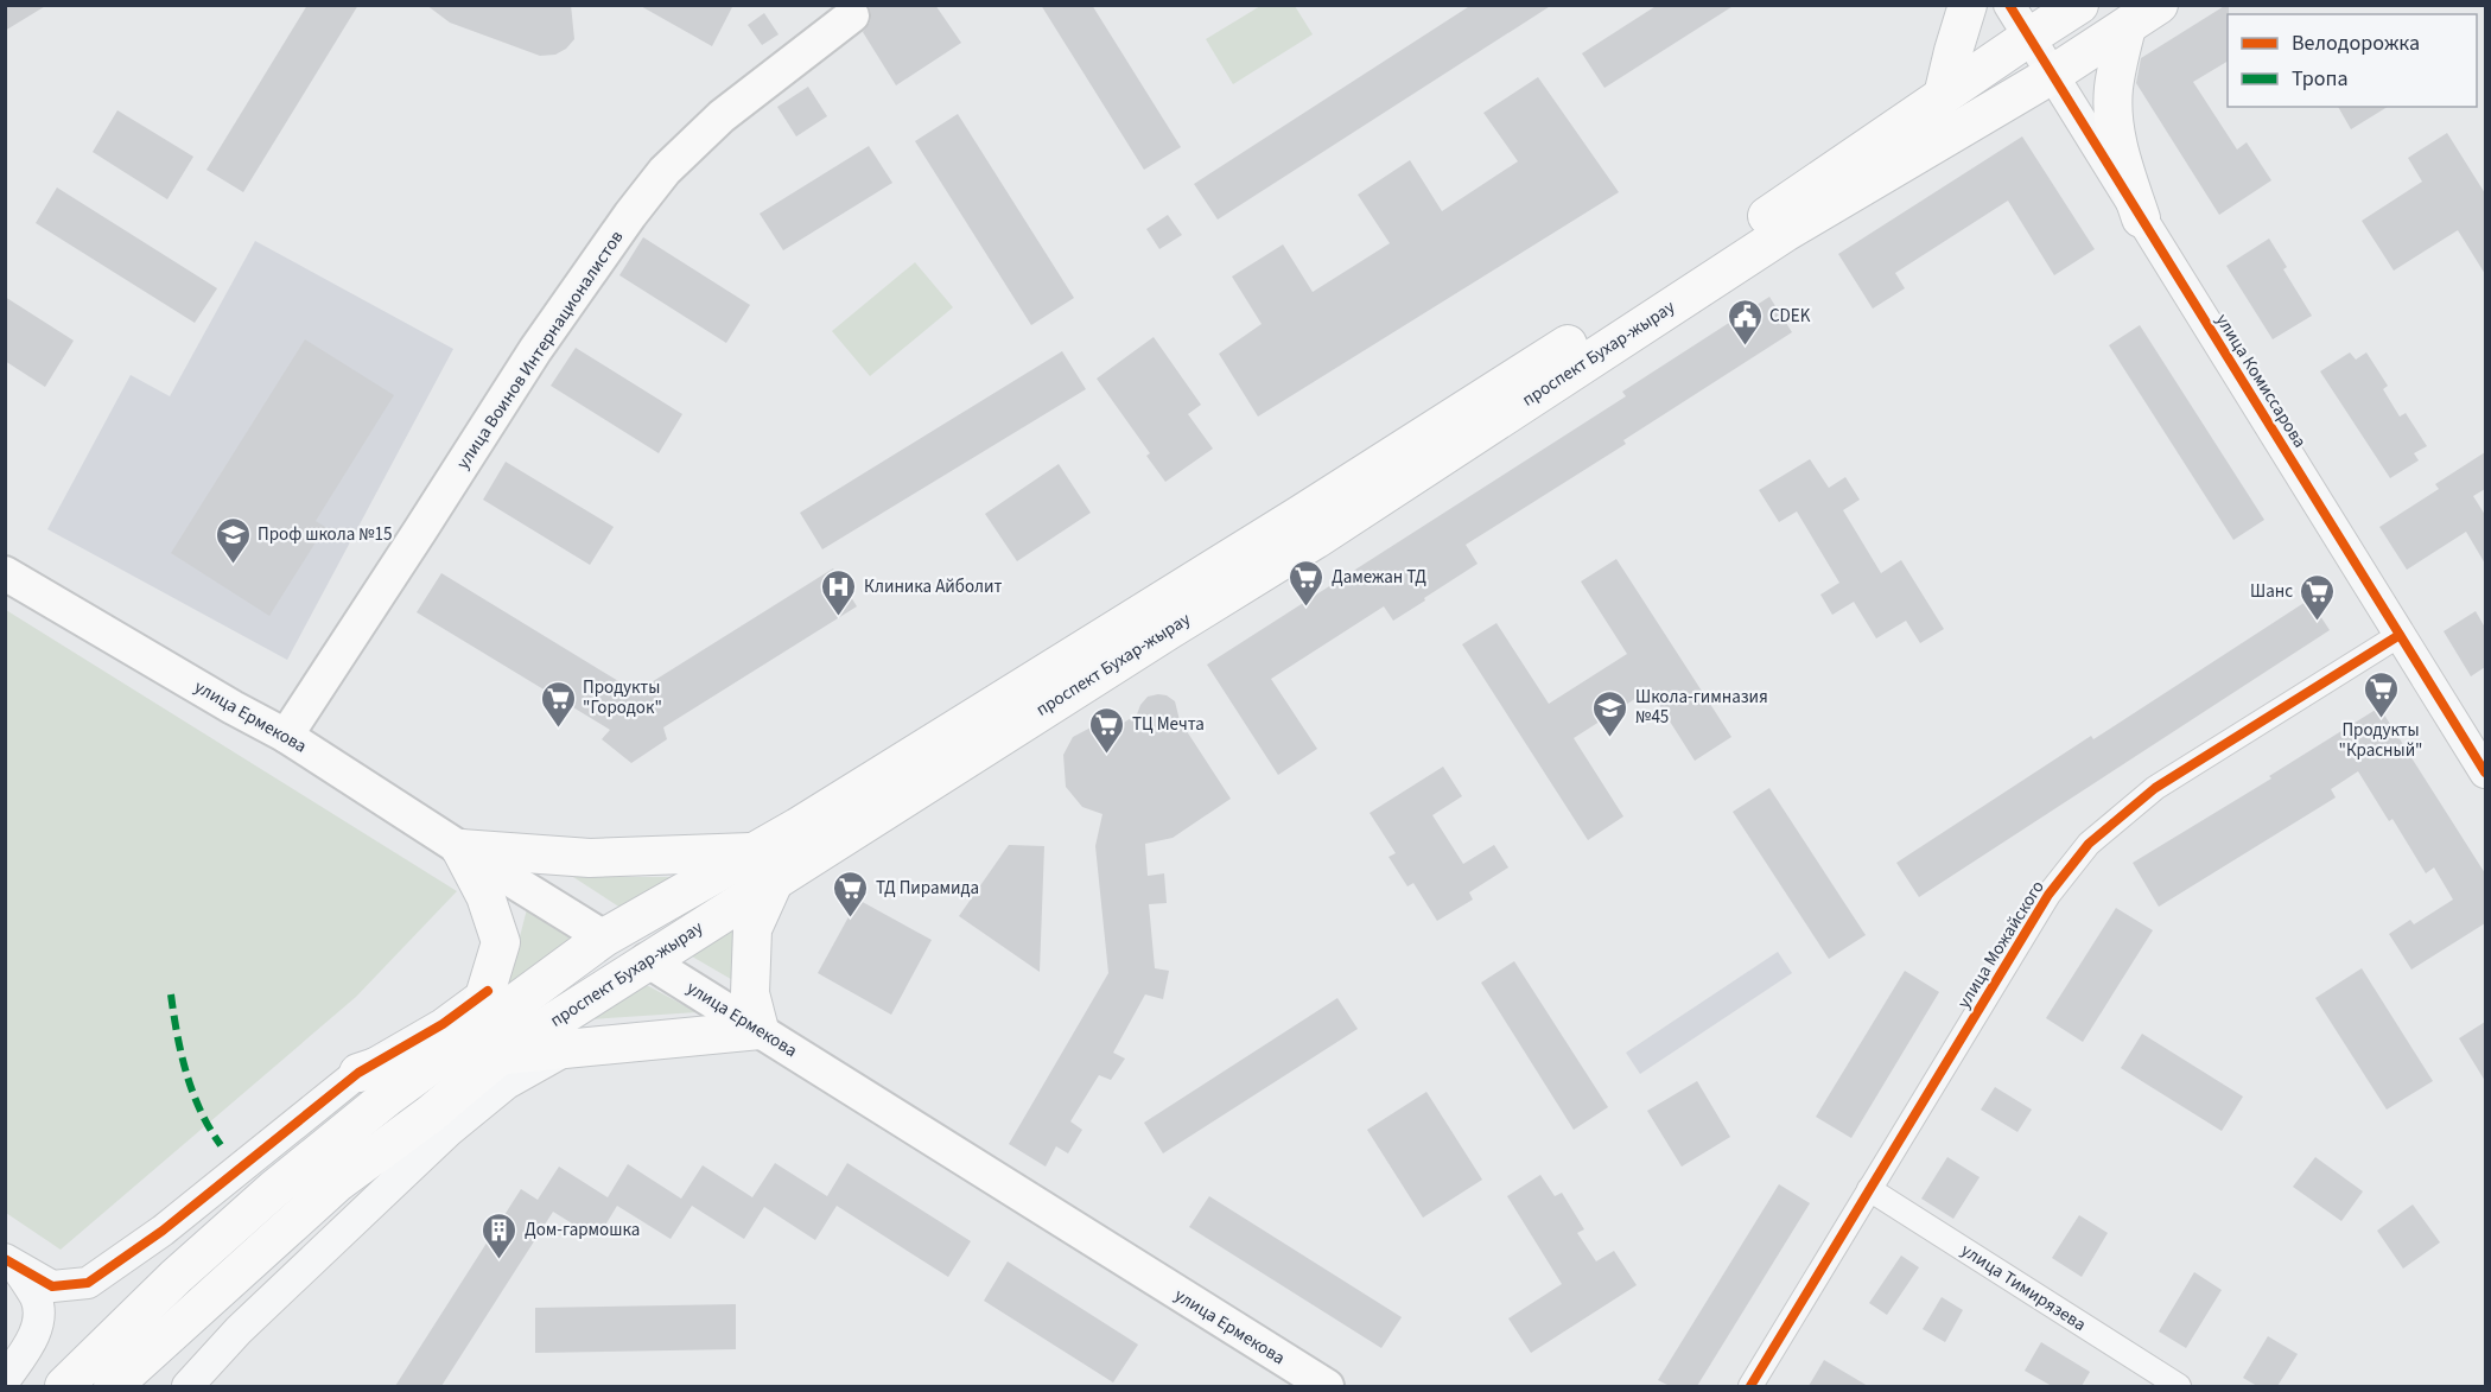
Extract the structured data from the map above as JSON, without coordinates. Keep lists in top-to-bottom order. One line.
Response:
{"streets":{"main road":["улица Воинов Интернационалистов","проспект Бухар-жырау","улица Ермекова"],"street":["улица Комиссарова","улица Можайского","улица Тимирязева"]},"crossings":[["улица Воинов Интернационалистов","улица Ермекова"],["проспект Бухар-жырау","улица Комиссарова"],["проспект Бухар-жырау","улица Ермекова"],["улица Комиссарова","улица Можайского"],["улица Можайского","улица Тимирязева"]],"places":{"public building":["CDEK"],"school or university":["Проф школа №15","Школа-гимназия №45"],"supermarket":["Дамежан ТД","Шанс","Продукты \"Красный\"","Продукты \"Городок\"","ТЦ Мечта","ТД Пирамида"],"hospital":["Клиника Айболит"],"building":["Дом-гармошка"]},"legend":["Велодорожка","Тропа"]}
